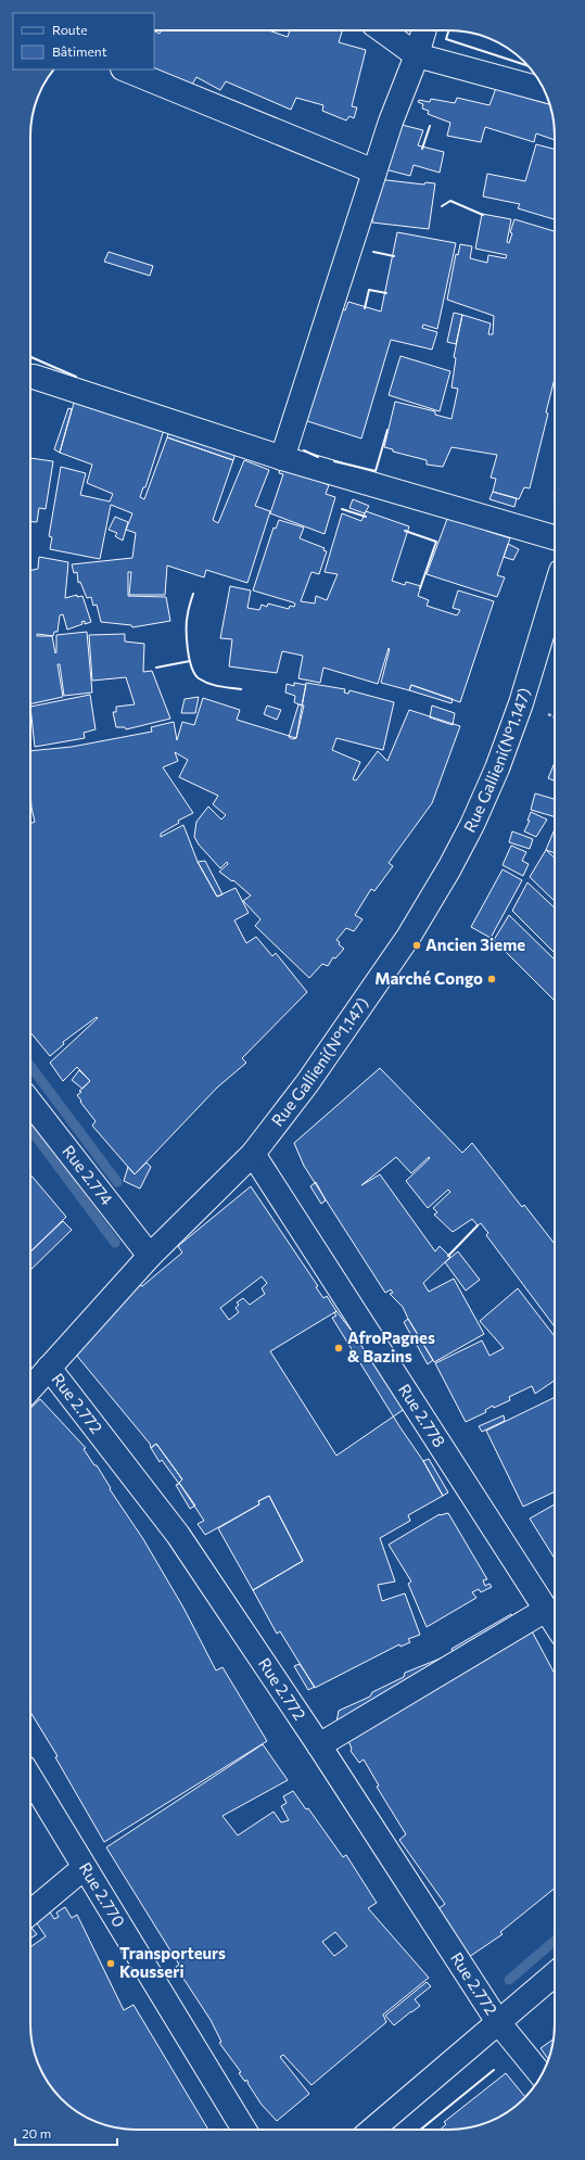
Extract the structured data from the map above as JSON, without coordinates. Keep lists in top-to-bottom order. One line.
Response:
{"streets":{"street":["Rue Gallieni(N°1.147)","Rue 2.774","Rue 2.772","Rue 2.778","Rue 2.770"]},"crossings":[["Rue Gallieni(N°1.147)","Rue 2.774"],["Rue Gallieni(N°1.147)","Rue 2.772"],["Rue Gallieni(N°1.147)","Rue 2.778"]],"places":["Ancien 3ieme","Marché Congo","AfroPagnes & Bazins","Transporteurs Kousseri"],"legend":["Route","Bâtiment"],"scale_bar":"20 m"}
